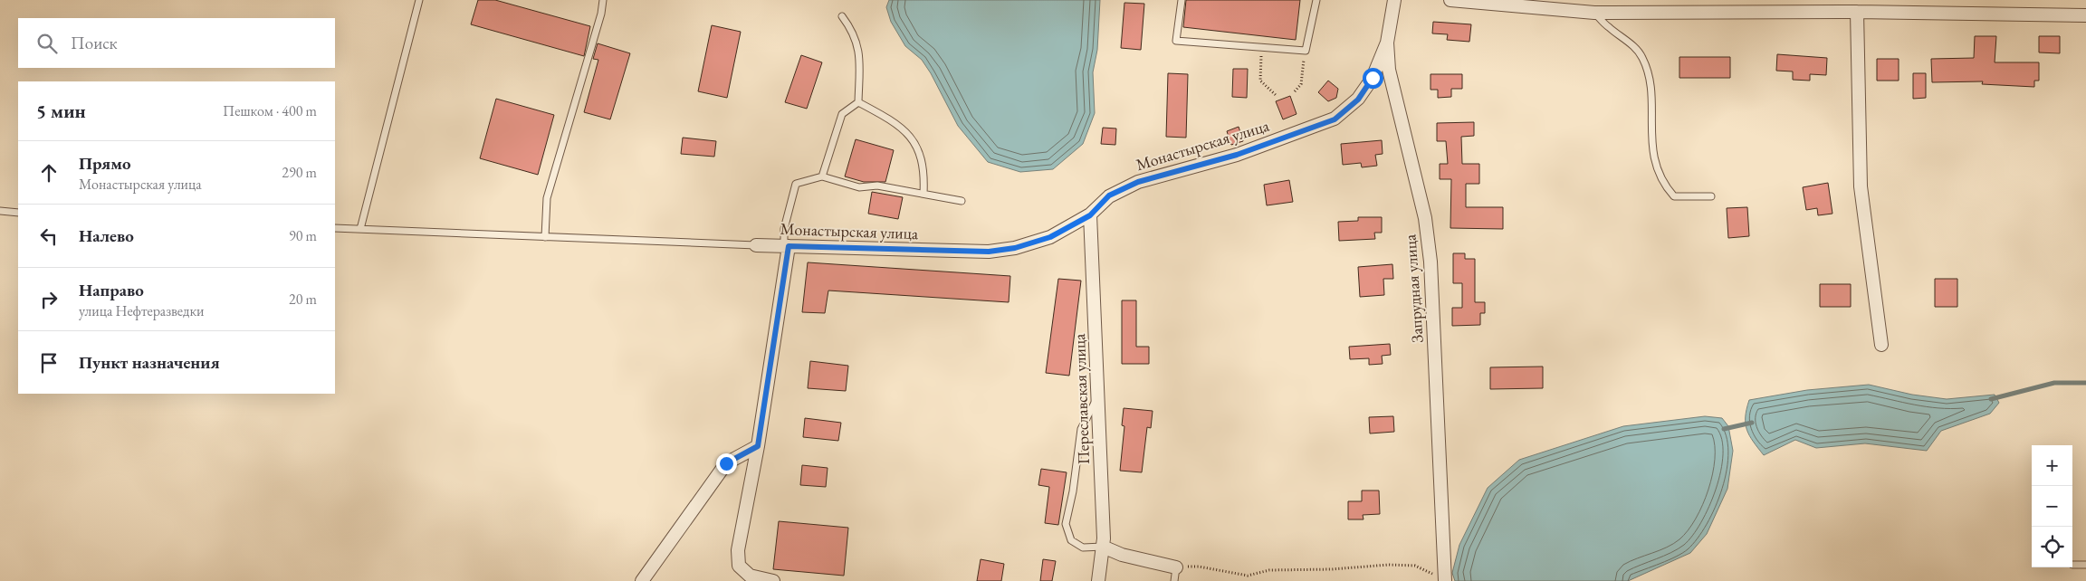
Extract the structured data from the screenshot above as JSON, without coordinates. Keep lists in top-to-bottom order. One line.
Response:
{"streets":{"street":["Монастырская улица","Запрудная улица","Переславская улица"]},"crossings":[["Монастырская улица","Запрудная улица"],["Монастырская улица","Переславская улица"]],"page":{"search":"Поиск","heading":["5 мин","Пешком · 400 m"],"list":[["Прямо","Монастырская улица","290 m"],["Налево","90 m"],["Направо","улица Нефтеразведки","20 m"],"Пункт назначения"],"map_buttons":["+","−"]}}
